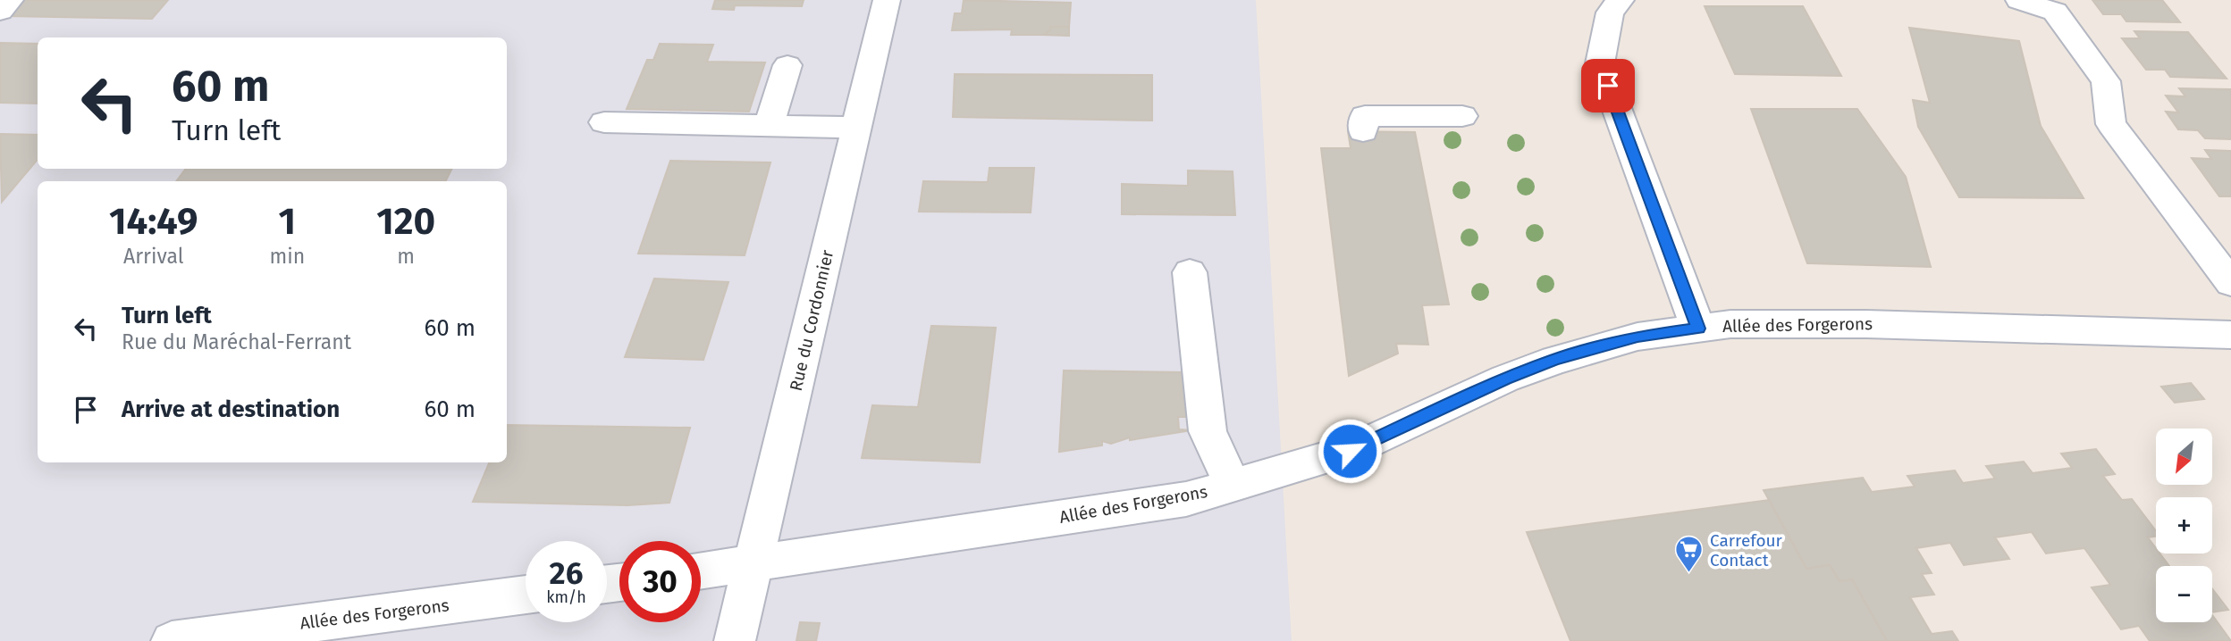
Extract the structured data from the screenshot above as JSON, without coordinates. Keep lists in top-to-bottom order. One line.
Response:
{"streets":{"street":["Rue du Cordonnier","Allée des Forgerons"]},"crossings":[["Rue du Cordonnier","Allée des Forgerons"]],"places":{"supermarket":["Carrefour Contact"]},"north":"bottom left","page":{"turn":["60 m","Turn left"],"eta":["14:49","Arrival","1","min","120","m"],"list":[{"name":"Turn left","note":"Rue du Maréchal-Ferrant","value":"60 m"},{"name":"Arrive at destination","value":"60 m"}],"map_buttons":["+","−"],"speed":"26 km/h","limit":"30"}}
